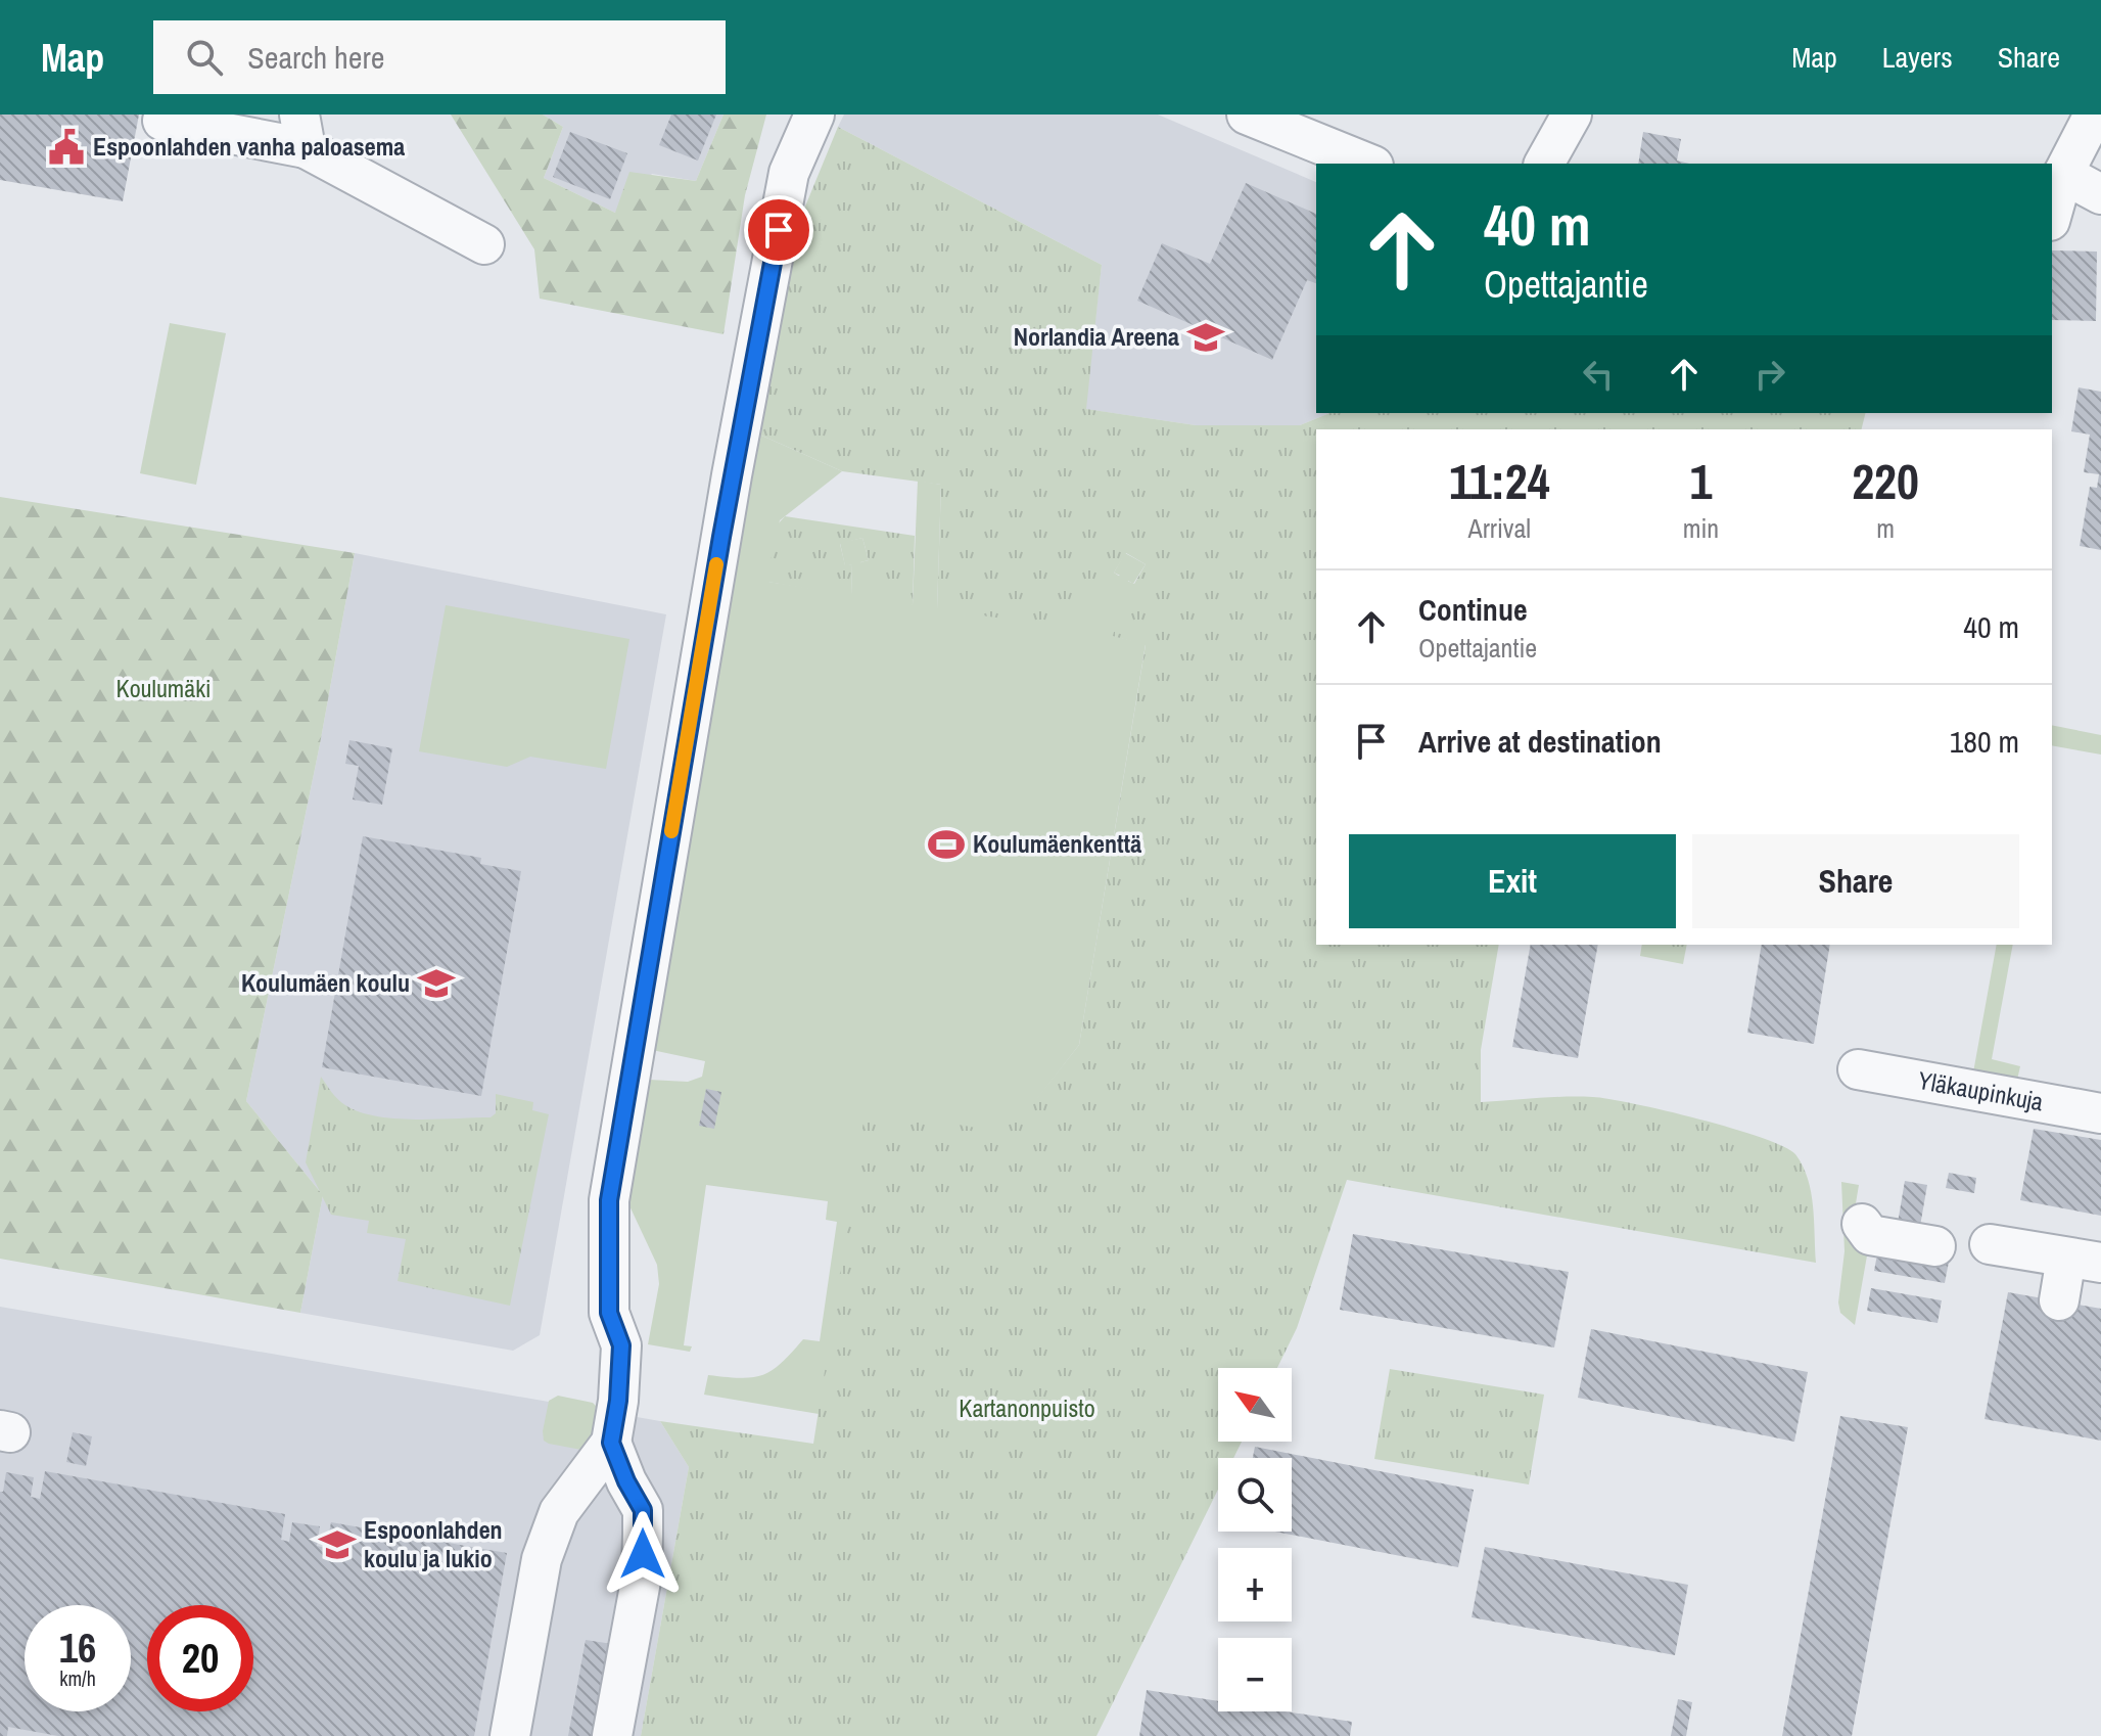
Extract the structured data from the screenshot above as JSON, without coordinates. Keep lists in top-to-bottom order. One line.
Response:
{"streets":{"street":["Yläkaupinkuja"]},"parks":["Koulumäki","Kartanonpuisto"],"places":{"public building":["Espoonlahden vanha paloasema"],"school or university":["Norlandia Areena","Koulumäen koulu","Espoonlahden koulu ja lukio"],"sports":["Koulumäenkenttä"]},"north":"top left","page":{"header":"Map","search":"Search here","nav":["Map","Layers","Share"],"turn":["40 m","Opettajantie"],"eta":["11:24","Arrival","1","min","220","m"],"list":[{"name":"Continue","note":"Opettajantie","value":"40 m"},{"name":"Arrive at destination","value":"180 m"}],"buttons":["Exit","Share"],"map_buttons":["+","−"],"speed":"16 km/h","limit":"20"}}
